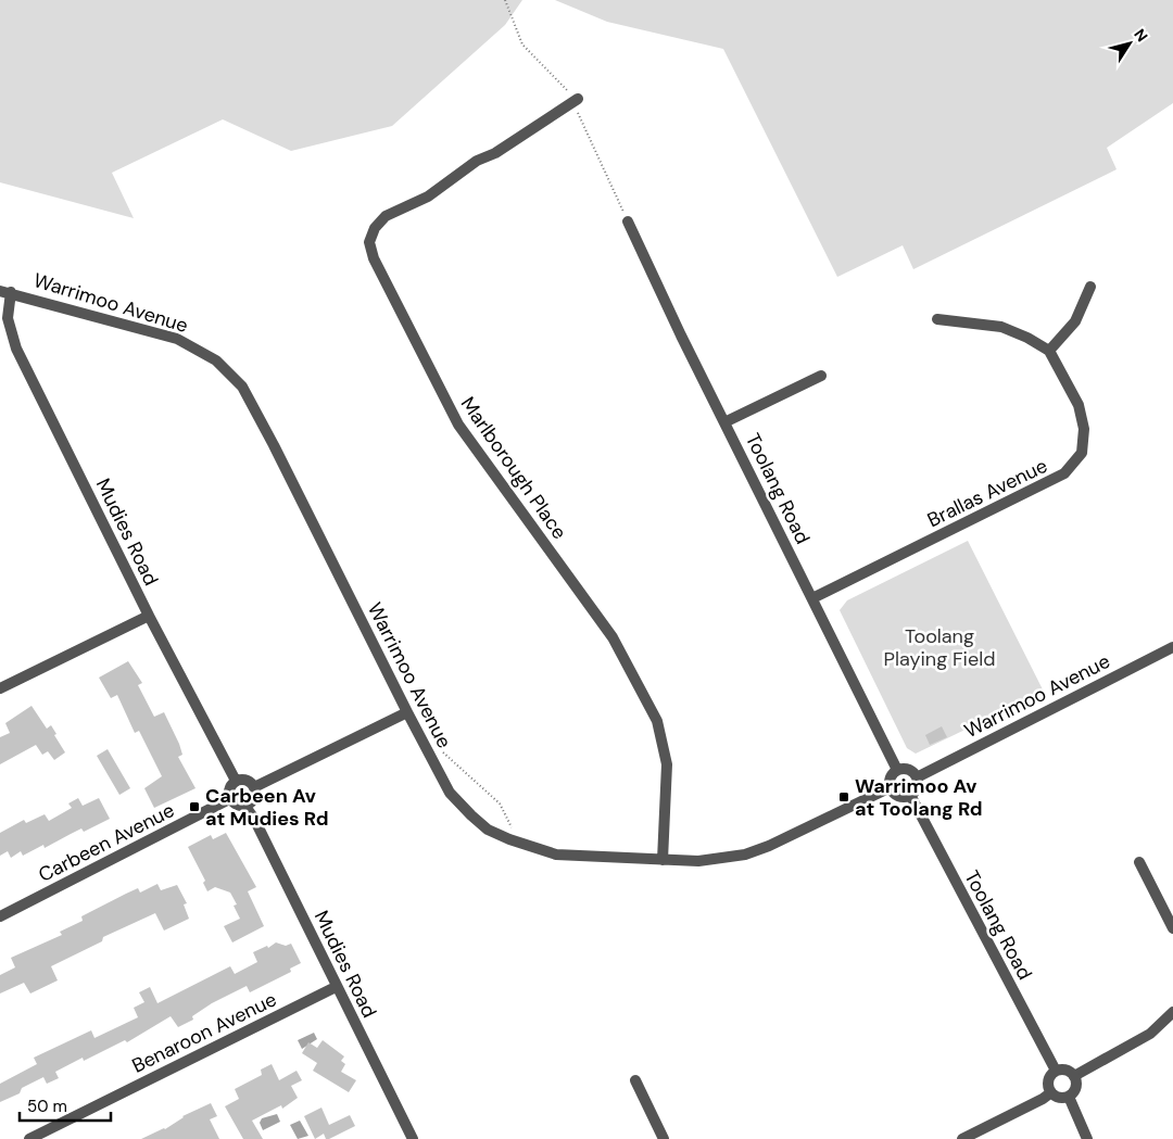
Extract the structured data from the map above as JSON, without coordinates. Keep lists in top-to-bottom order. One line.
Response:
{"streets":{"street":["Warrimoo Avenue","Marlborough Place","Toolang Road","Brallas Avenue","Mudies Road","Carbeen Avenue","Benaroon Avenue"]},"crossings":[["Warrimoo Avenue","Marlborough Place"],["Warrimoo Avenue","Toolang Road"],["Warrimoo Avenue","Mudies Road"],["Toolang Road","Brallas Avenue"],["Mudies Road","Carbeen Avenue"],["Mudies Road","Benaroon Avenue"]],"parks":["Toolang Playing Field"],"places":{"transit":["Warrimoo Av at Toolang Rd","Carbeen Av at Mudies Rd"]},"scale_bar":"50 m","north":"top right"}
